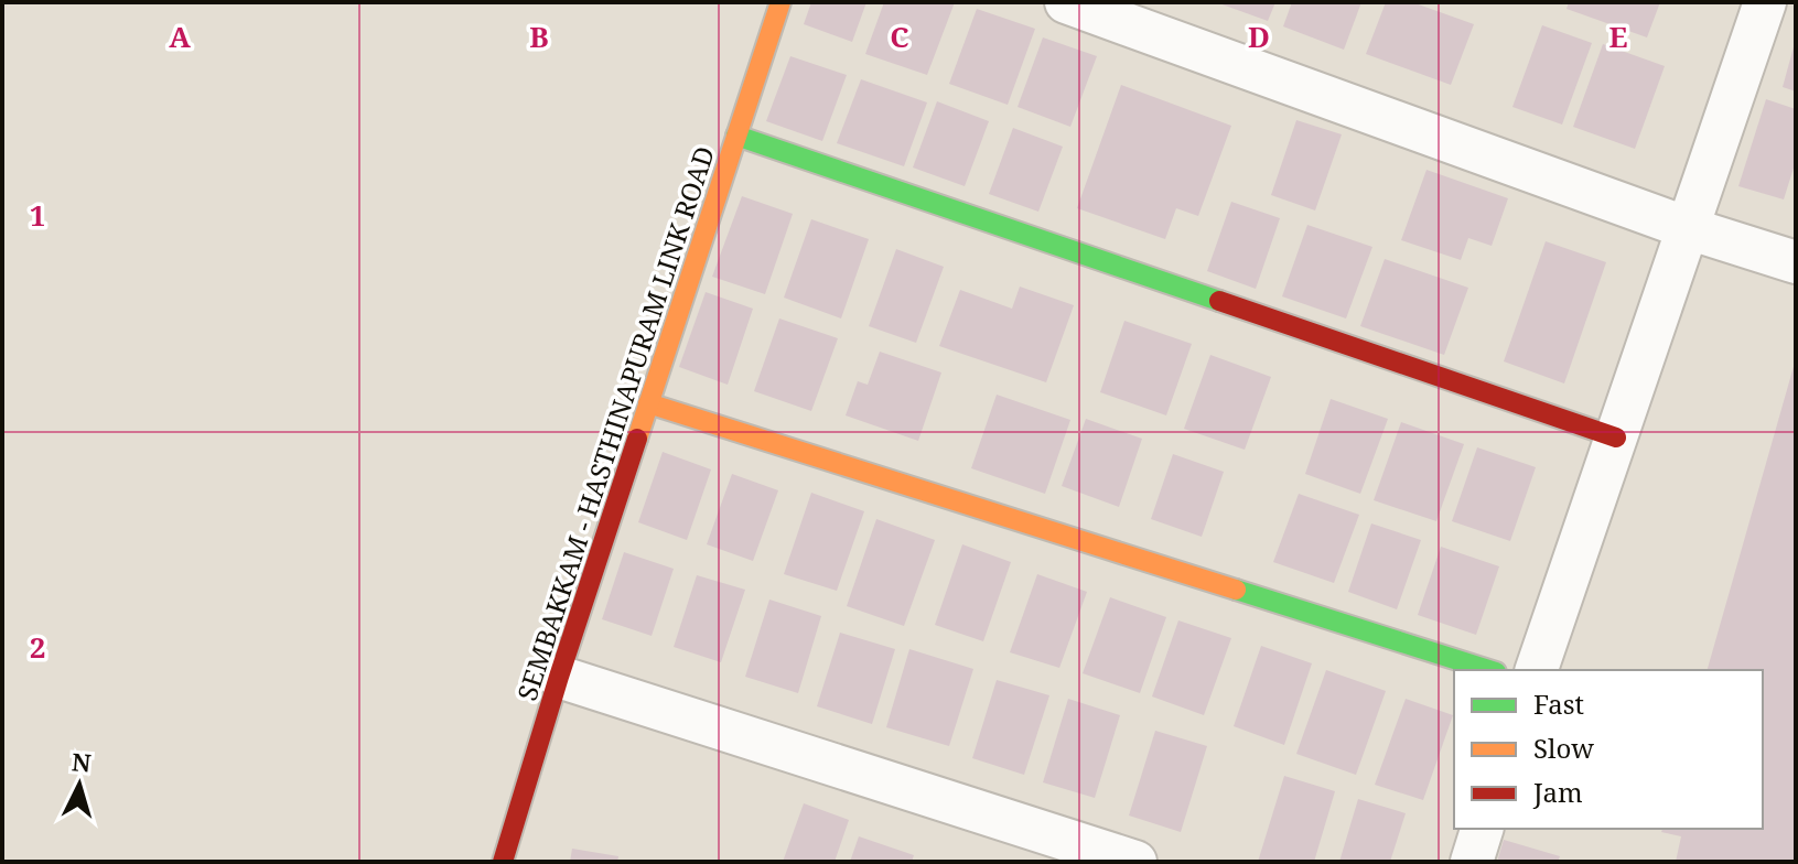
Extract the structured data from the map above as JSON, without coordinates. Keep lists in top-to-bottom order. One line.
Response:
{"streets":{"street":["SEMBAKKAM - HASTHINAPURAM LINK ROAD"]},"legend":["Fast","Slow","Jam"],"north":"top","grid":{"columns":["A","B","C","D","E"],"rows":["1","2"]}}
